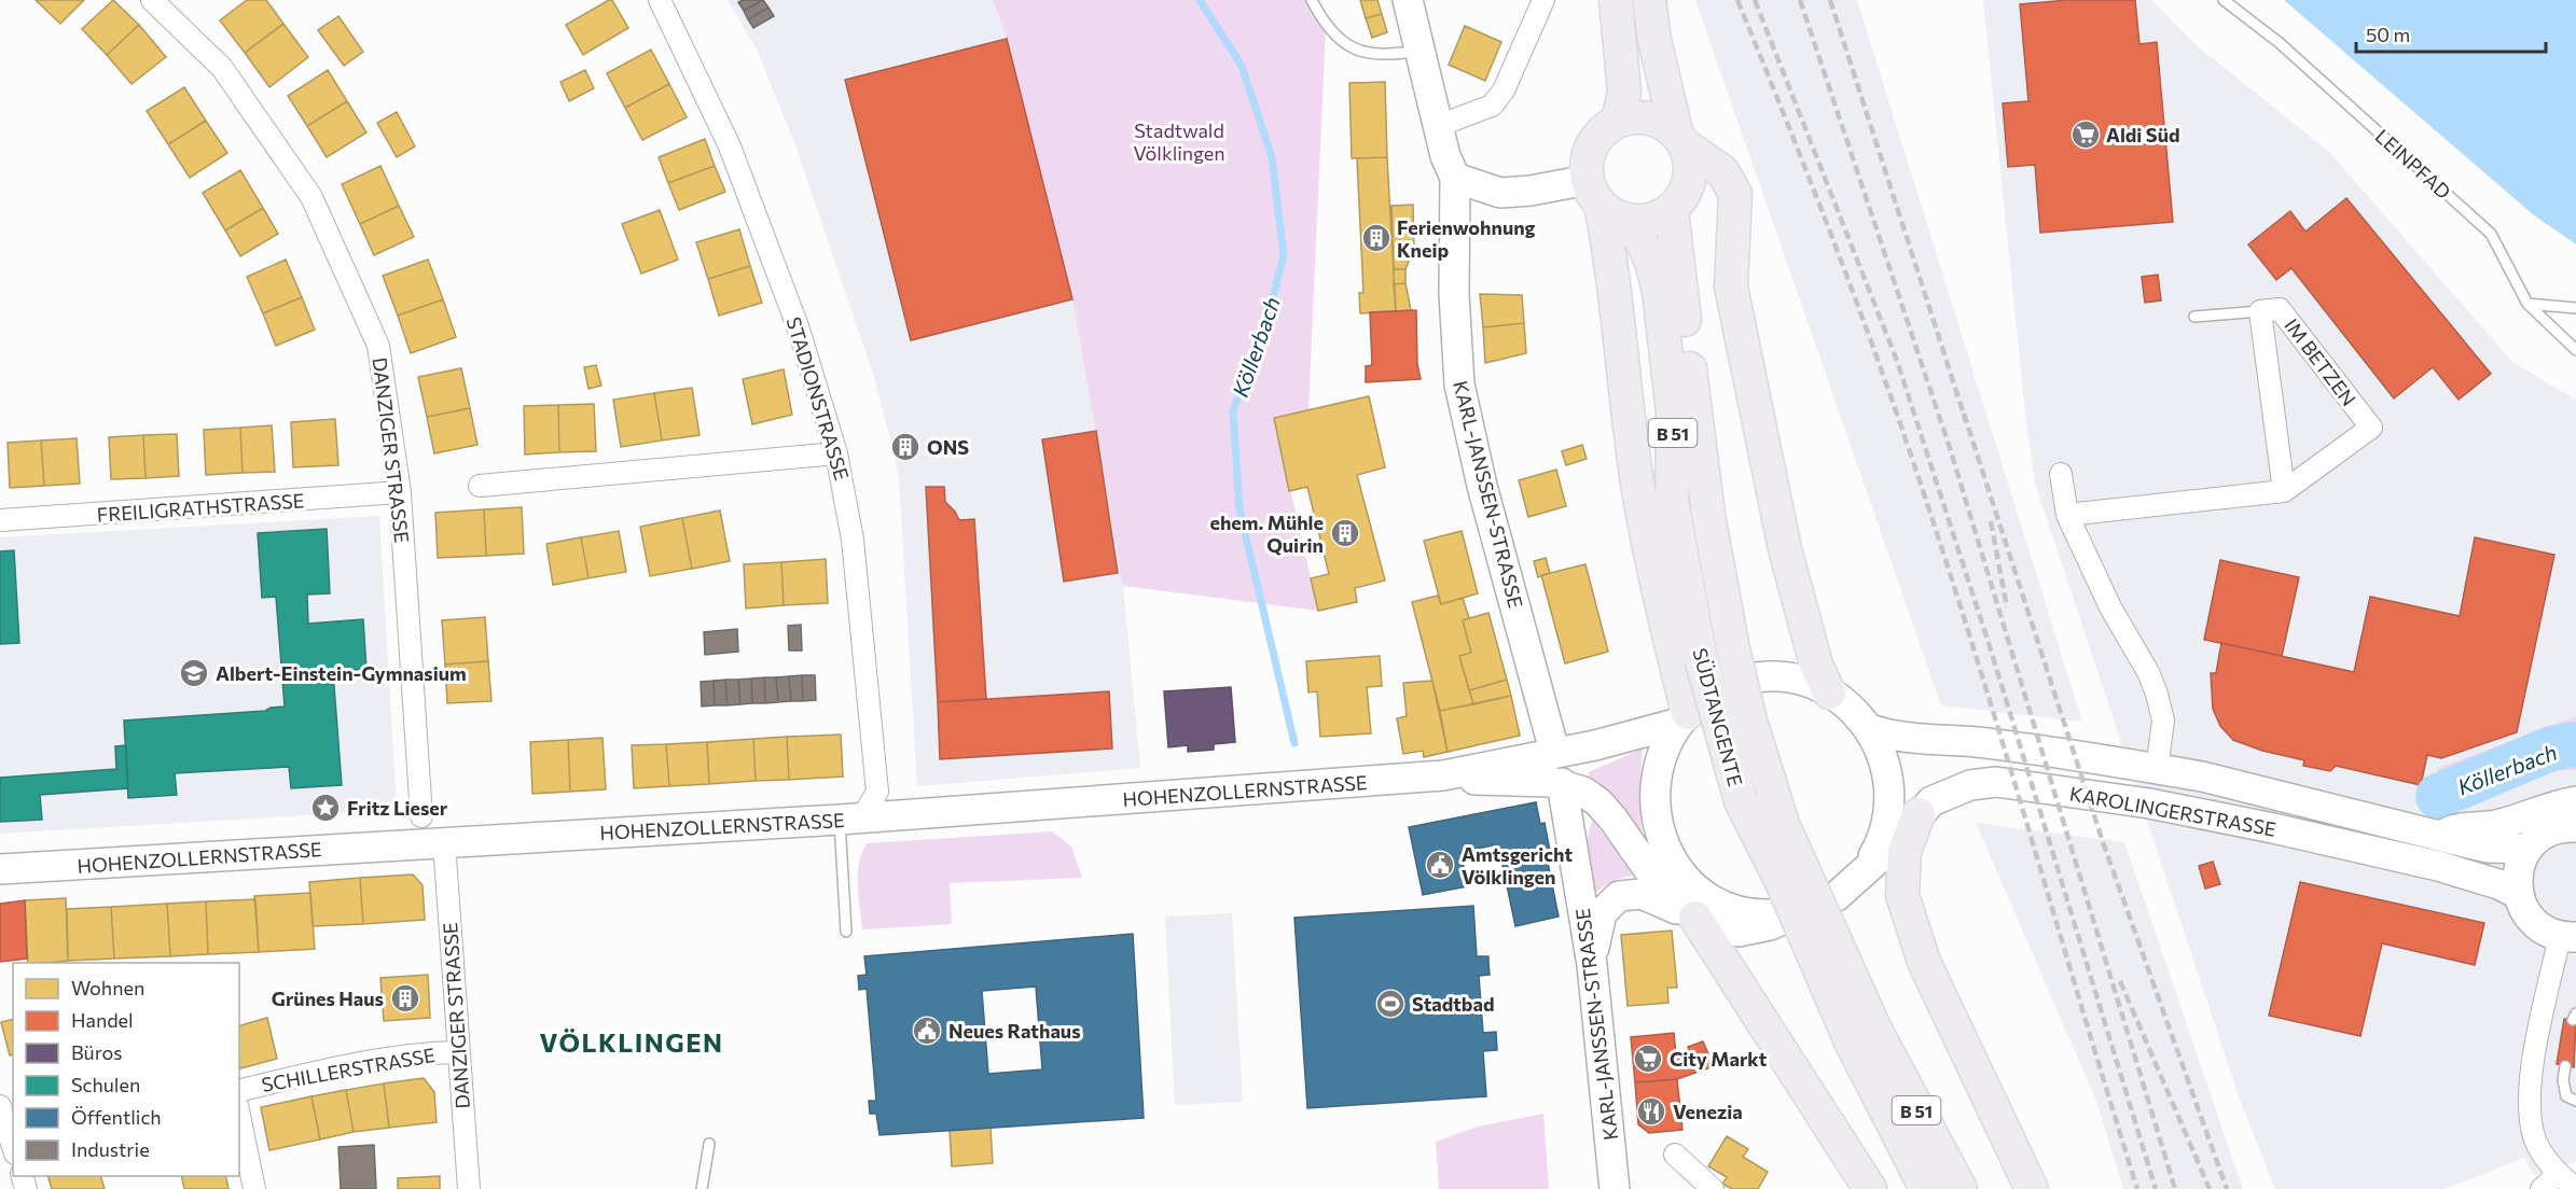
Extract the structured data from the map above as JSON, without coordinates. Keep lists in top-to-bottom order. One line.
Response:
{"streets":{"main road":["B 51","KARL-JANSSEN-STRASSE","SÜDTANGENTE","HOHENZOLLERNSTRASSE","KAROLINGERSTRASSE"],"street":["IM BETZEN","STADIONSTRASSE","DANZIGER STRASSE","FREILIGRATHSTRASSE","SCHILLERSTRASSE"],"lane":["LEINPFAD"]},"crossings":[["STADIONSTRASSE","HOHENZOLLERNSTRASSE"],["DANZIGER STRASSE","FREILIGRATHSTRASSE"],["DANZIGER STRASSE","HOHENZOLLERNSTRASSE"],["DANZIGER STRASSE","SCHILLERSTRASSE"],["KARL-JANSSEN-STRASSE","HOHENZOLLERNSTRASSE"],["KARL-JANSSEN-STRASSE","KAROLINGERSTRASSE"],["HOHENZOLLERNSTRASSE","KAROLINGERSTRASSE"]],"districts":["VÖLKLINGEN"],"water":["Köllerbach"],"parks":["Stadtwald Völklingen"],"places":{"supermarket":["Aldi Süd","City Markt"],"building":["Ferienwohnung Kneip","ONS","ehem. Mühle Quirin","Grünes Haus"],"school or university":["Albert-Einstein-Gymnasium"],"place":["Fritz Lieser"],"public building":["Amtsgericht Völklingen","Neues Rathaus"],"sports":["Stadtbad"],"restaurant":["Venezia"]},"legend":["Wohnen","Handel","Büros","Schulen","Öffentlich","Industrie"],"scale_bar":"50 m"}
